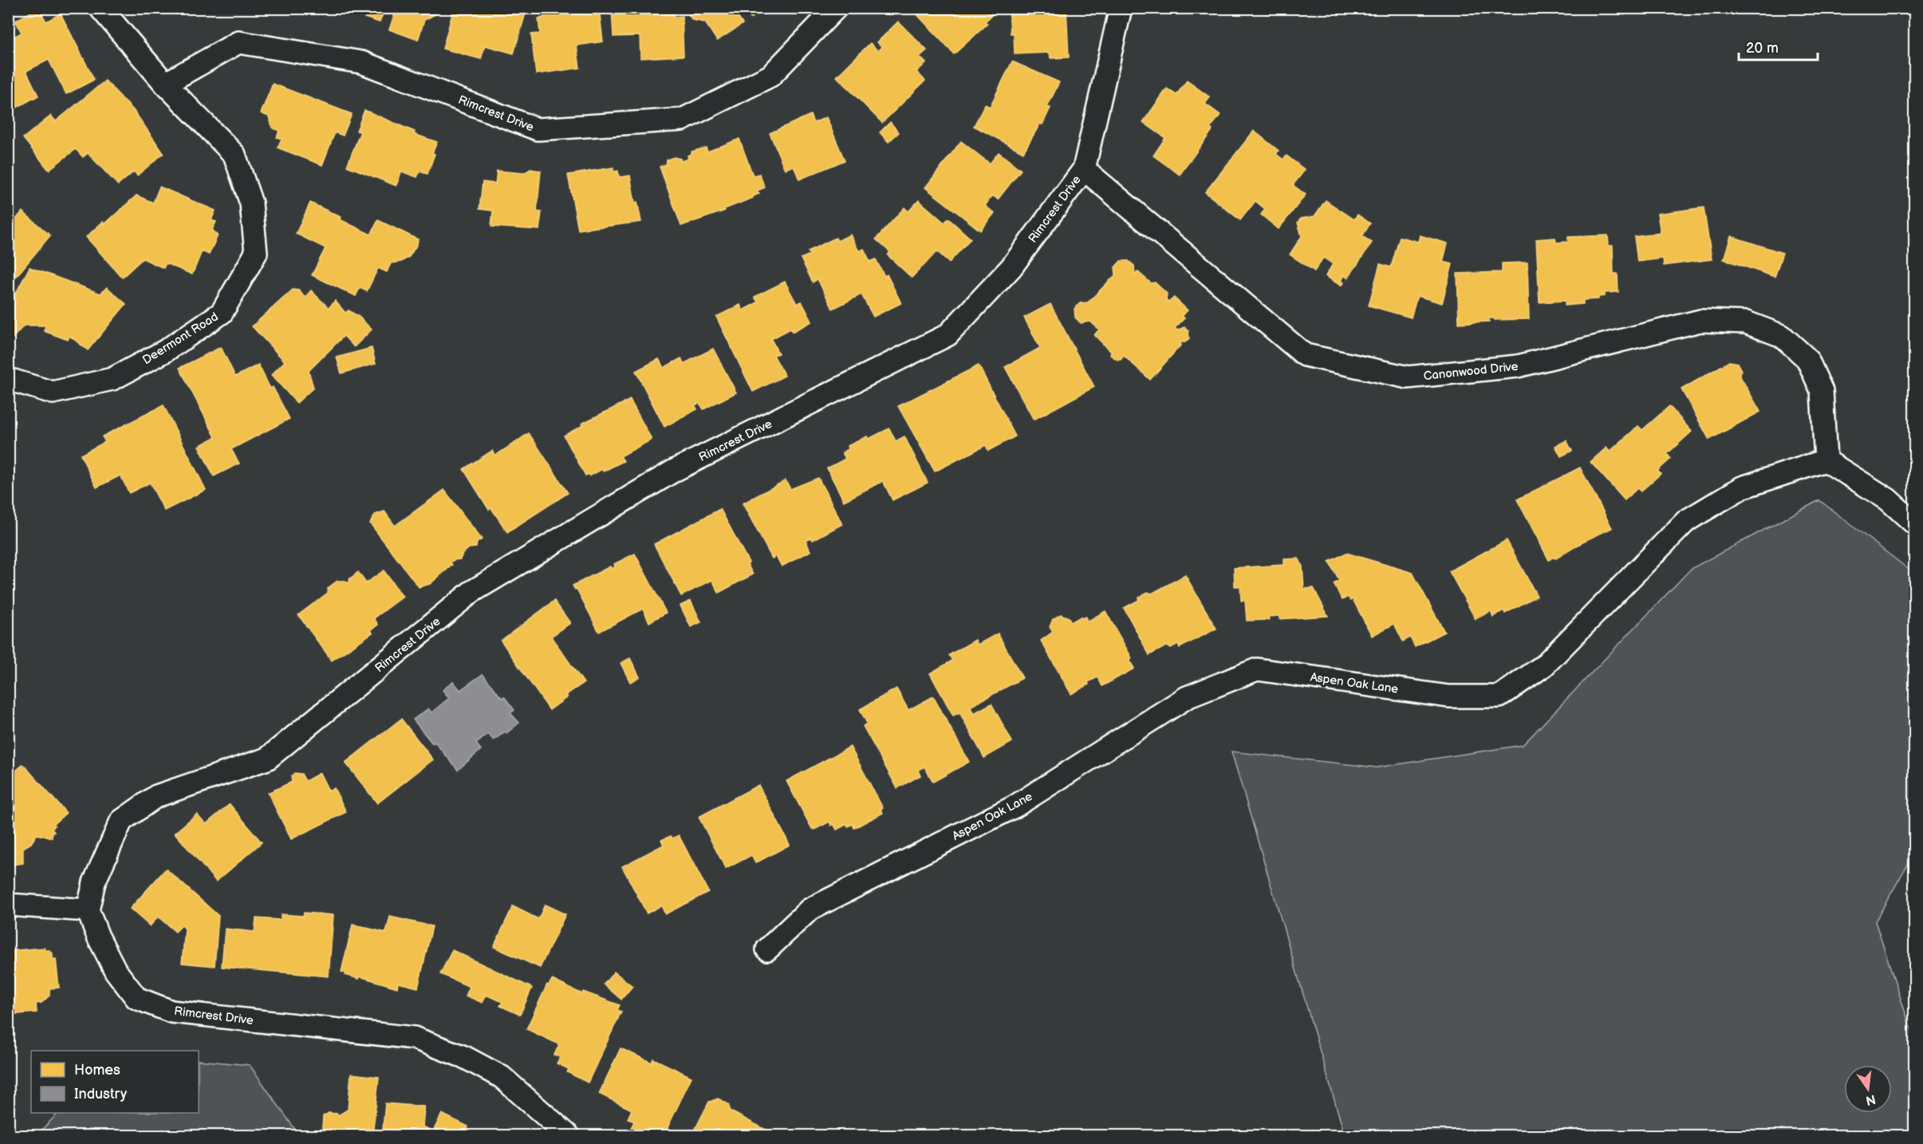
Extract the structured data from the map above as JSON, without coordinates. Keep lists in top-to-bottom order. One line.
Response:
{"streets":{"street":["Rimcrest Drive","Deermont Road","Canonwood Drive","Aspen Oak Lane"]},"crossings":[["Rimcrest Drive","Deermont Road"],["Rimcrest Drive","Canonwood Drive"],["Canonwood Drive","Aspen Oak Lane"]],"legend":["Homes","Industry"],"scale_bar":"20 m","north":"bottom"}
